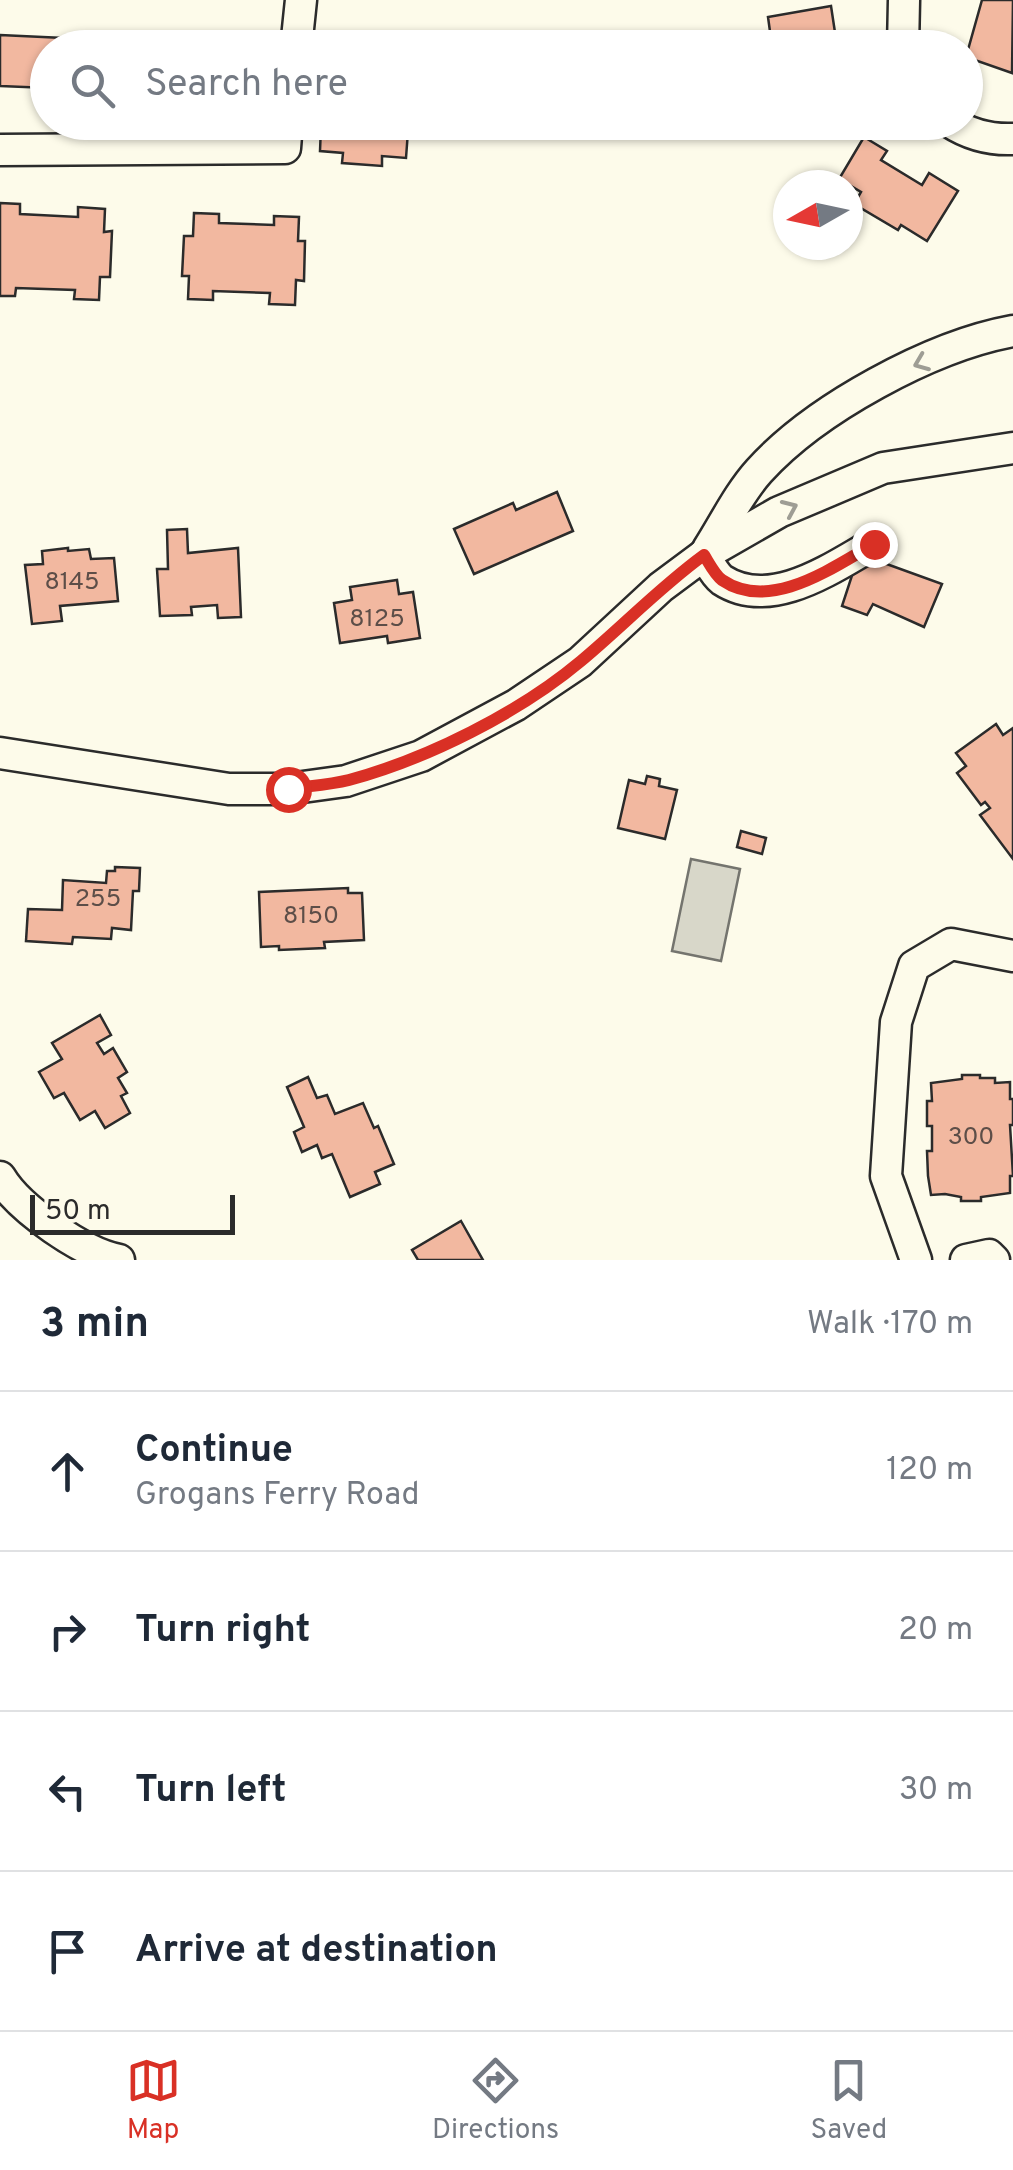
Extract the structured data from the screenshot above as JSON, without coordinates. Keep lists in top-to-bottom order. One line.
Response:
{"house_numbers":["8145","8125","255","8150","300"],"scale_bar":"50 m","north":"left","page":{"search":"Search here","scale":"50 m","heading":["3 min","Walk · 170 m"],"list":[["Continue","Grogans Ferry Road","120 m"],["Turn right","20 m"],["Turn left","30 m"],"Arrive at destination"],"nav":["Map","Directions","Saved"]}}
